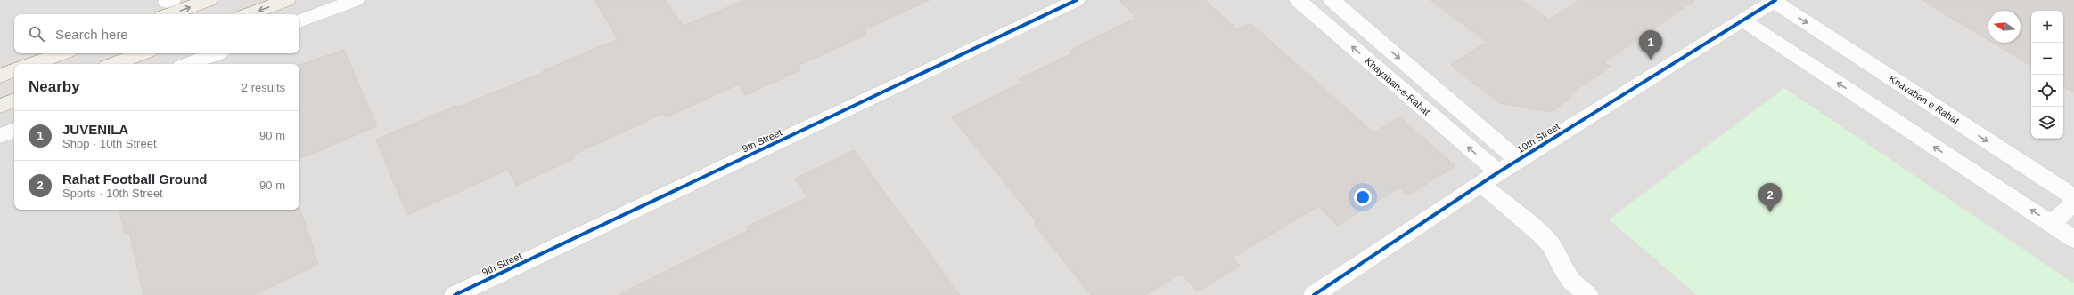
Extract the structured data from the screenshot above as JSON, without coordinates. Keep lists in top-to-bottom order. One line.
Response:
{"streets":{"street":["Khayaban-e-Rahat","Khayaban e Rahat","10th Street","9th Street"]},"crossings":[["Khayaban-e-Rahat","10th Street"],["Khayaban e Rahat","10th Street"]],"north":"left","page":{"map_buttons":["+","−"],"search":"Search here","pins":["1","2"],"heading":["Nearby","2 results"],"list":[{"mark":"1","name":"JUVENILA","note":"Shop · 10th Street","value":"90 m"},{"mark":"2","name":"Rahat Football Ground","note":"Sports · 10th Street","value":"90 m"}]}}
